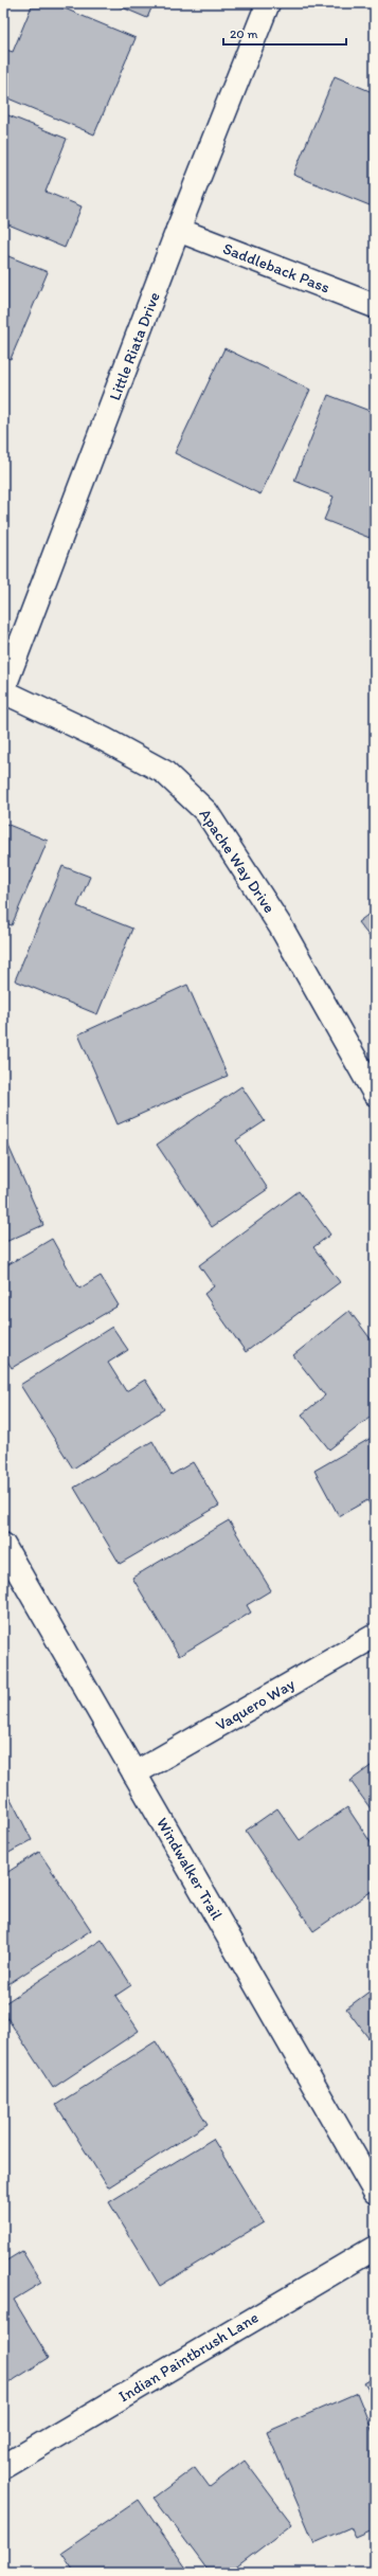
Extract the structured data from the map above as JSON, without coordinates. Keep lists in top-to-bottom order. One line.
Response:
{"streets":{"street":["Saddleback Pass","Little Riata Drive","Apache Way Drive","Vaquero Way","Windwalker Trail","Indian Paintbrush Lane"]},"crossings":[["Saddleback Pass","Little Riata Drive"],["Little Riata Drive","Apache Way Drive"],["Vaquero Way","Windwalker Trail"]],"scale_bar":"20 m"}
